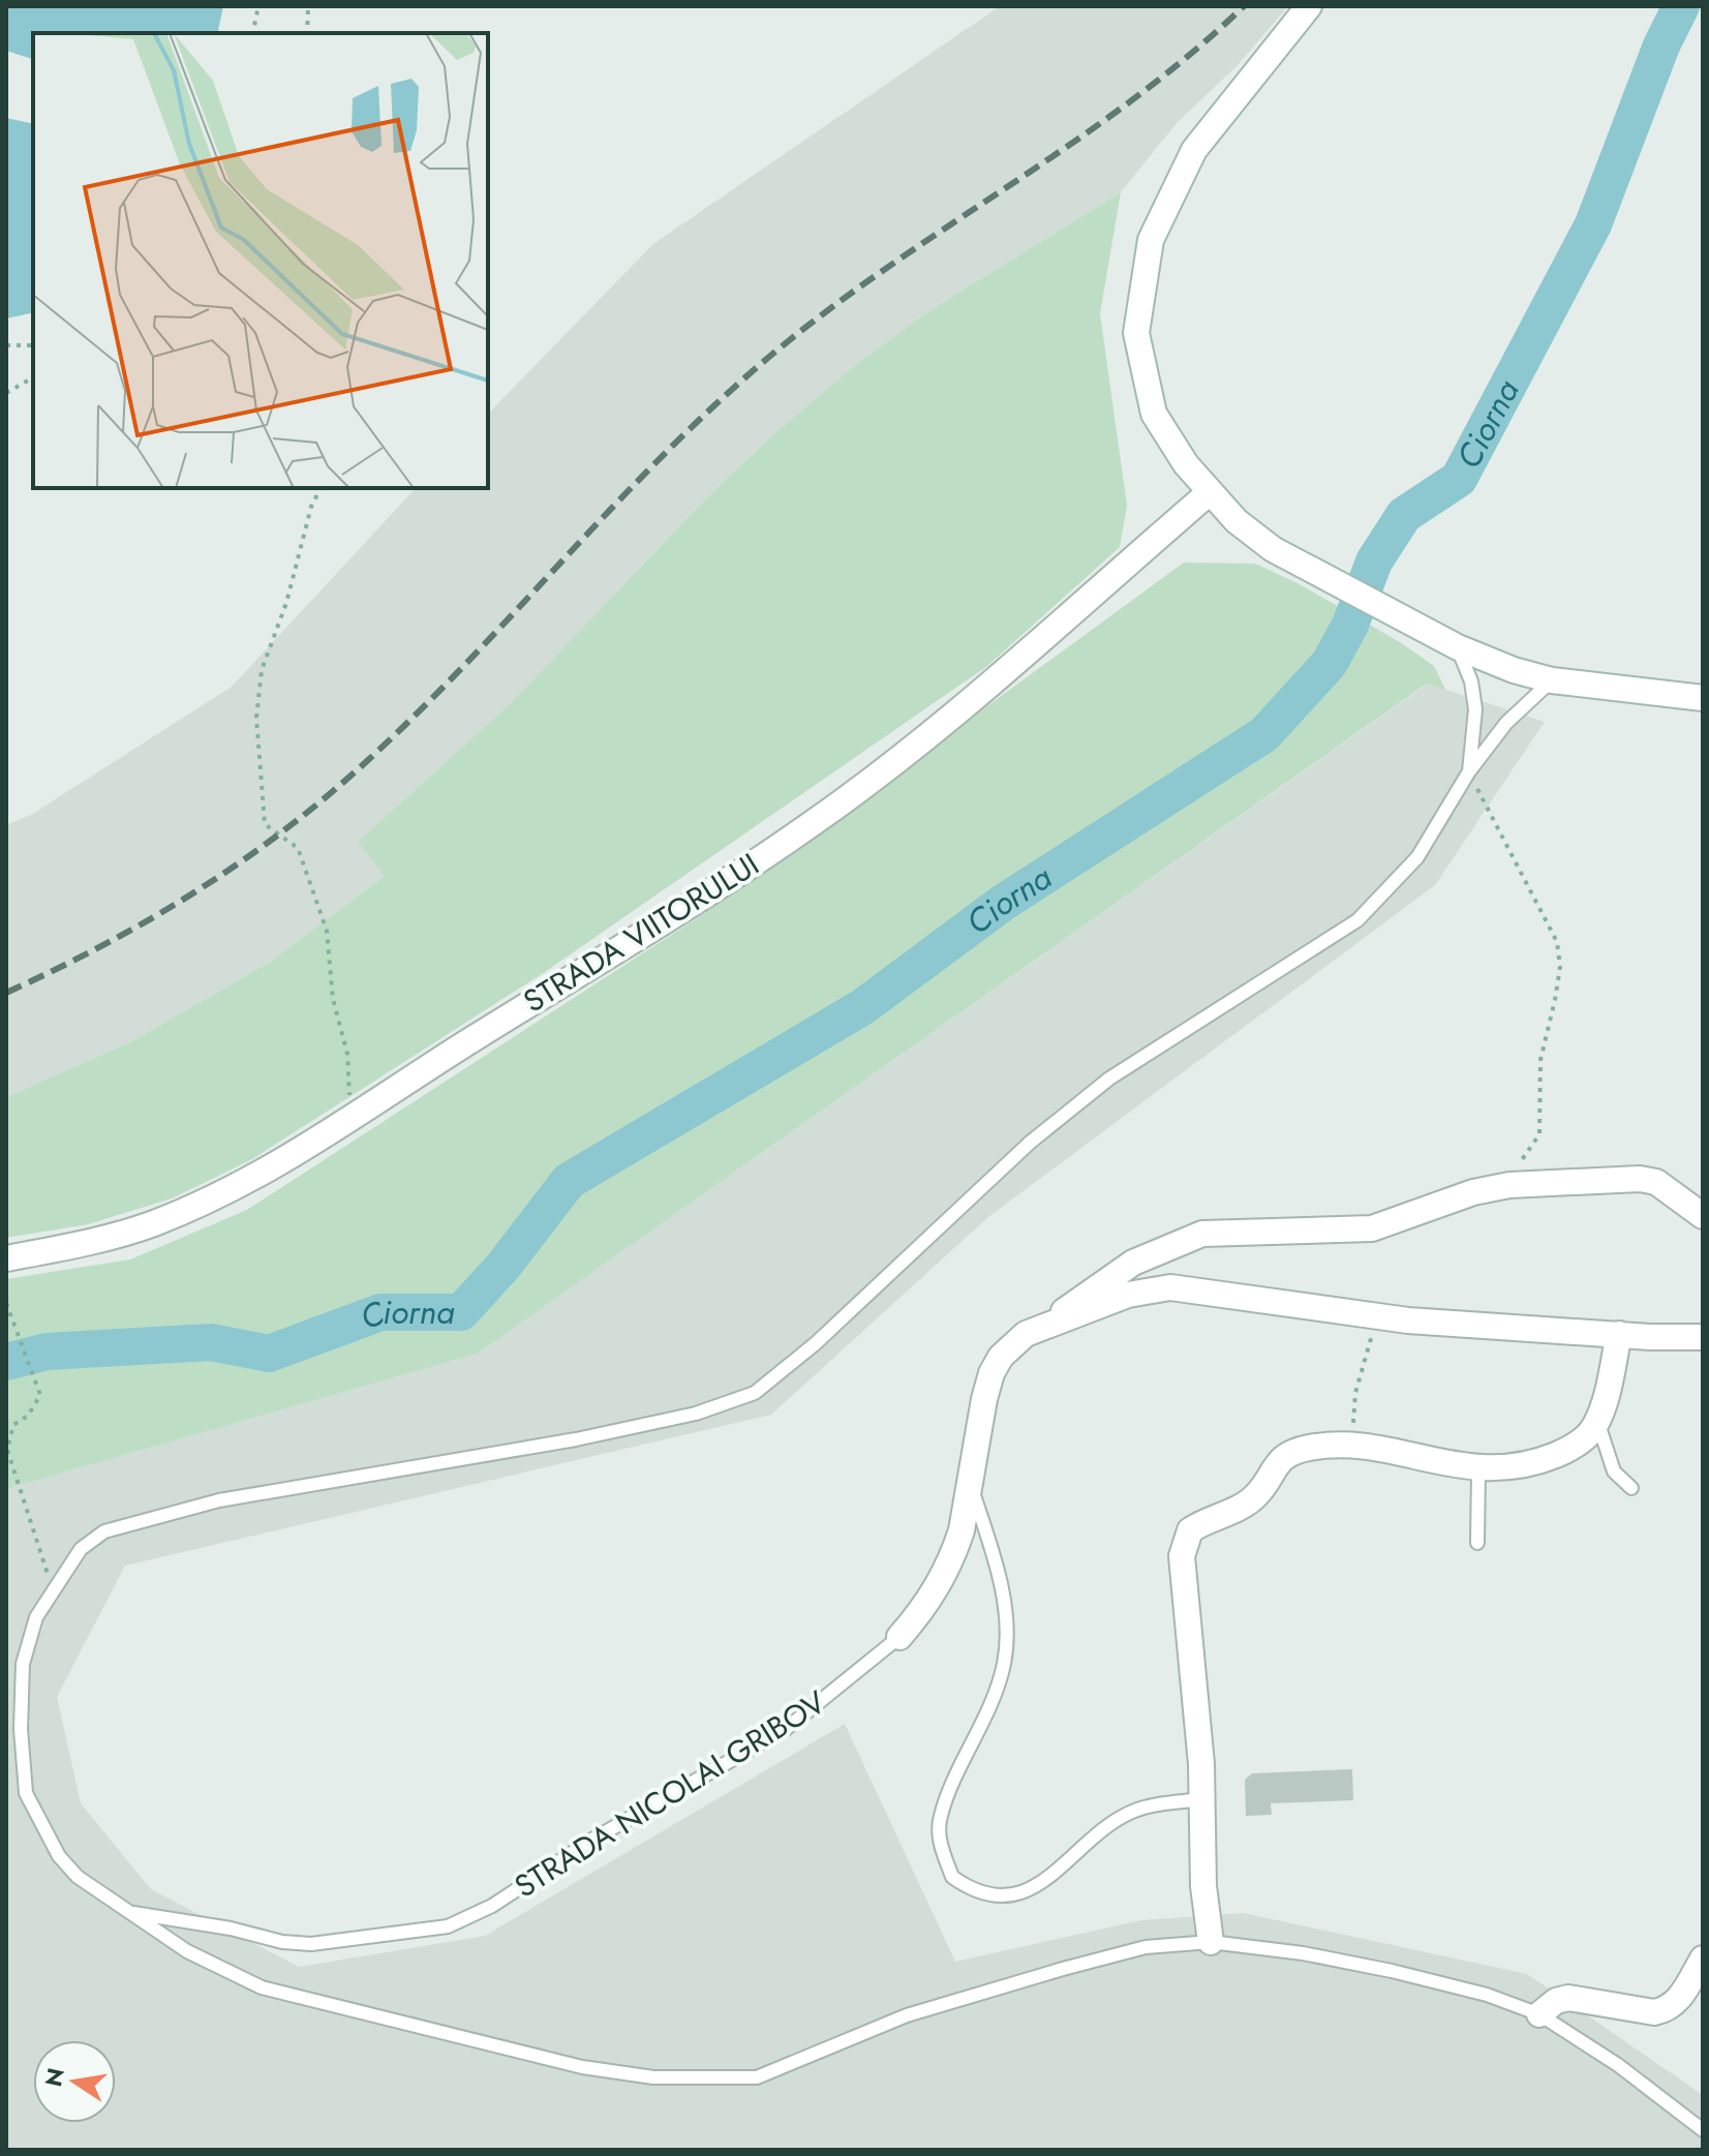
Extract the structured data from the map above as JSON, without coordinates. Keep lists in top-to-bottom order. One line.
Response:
{"streets":{"street":["STRADA VIITORULUI","STRADA NICOLAI GRIBOV"]},"water":["Ciorna"],"north":"left"}
